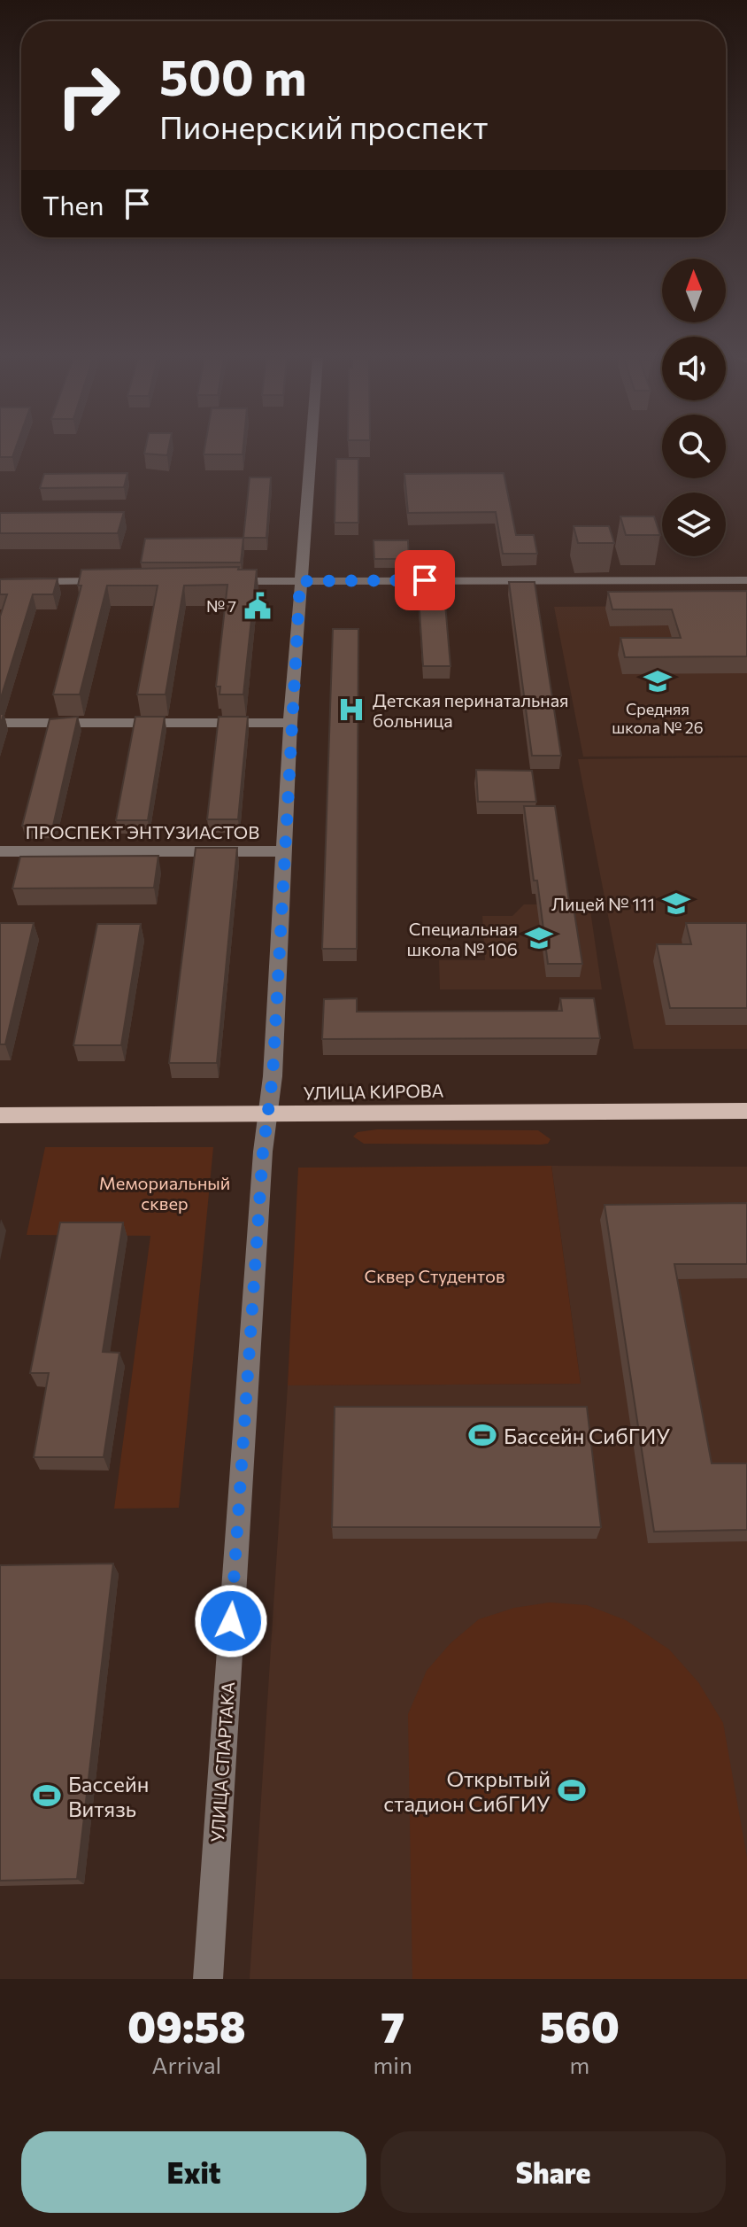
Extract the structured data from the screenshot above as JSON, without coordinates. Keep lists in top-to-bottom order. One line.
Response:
{"streets":{"main road":["УЛИЦА КИРОВА"],"street":["ПРОСПЕКТ ЭНТУЗИАСТОВ","УЛИЦА СПАРТАКА"]},"crossings":[["ПРОСПЕКТ ЭНТУЗИАСТОВ","УЛИЦА СПАРТАКА"],["УЛИЦА КИРОВА","УЛИЦА СПАРТАКА"]],"parks":["Мемориальный сквер","Сквер Студентов"],"places":{"public building":["№ 7"],"school or university":["Средняя школа № 26","Лицей № 111","Специальная школа № 106"],"hospital":["Детская перинатальная больница"],"sports":["Бассейн СибГИУ","Открытый стадион СибГИУ","Бассейн Витязь"]},"north":"top","page":{"turn":["500 m","Пионерский проспект"],"then":"Then","eta":["09:58","Arrival","7","min","560","m"],"buttons":["Exit","Share"]}}
